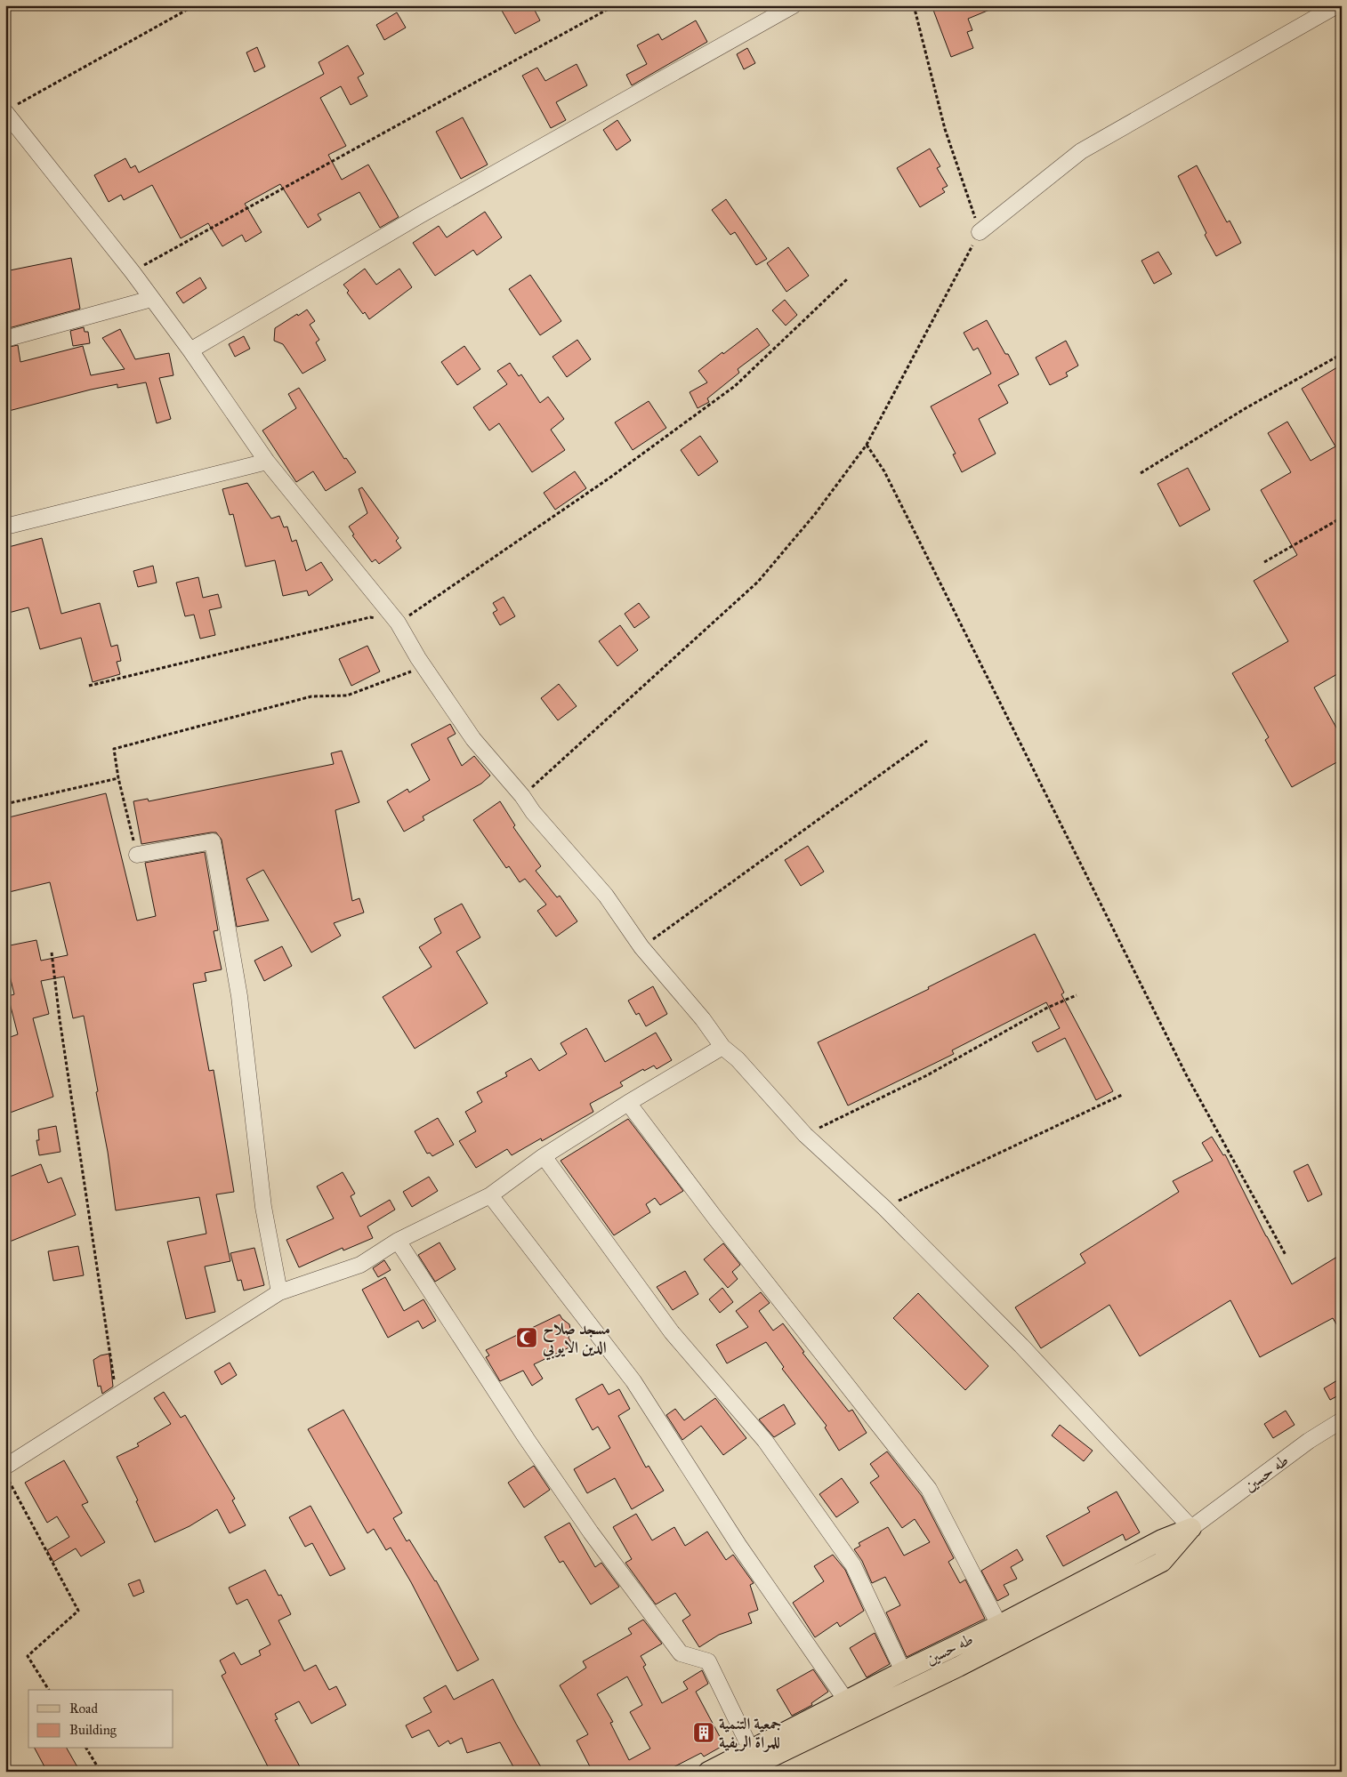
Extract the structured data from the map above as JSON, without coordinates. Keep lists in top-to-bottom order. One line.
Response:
{"streets":{"main road":["طه حسين"]},"places":{"mosque":["مسجد صلاح الدين الايوبي"],"building":["جمعية التنمية للمراة الريفية"]},"legend":["Road","Building"]}
